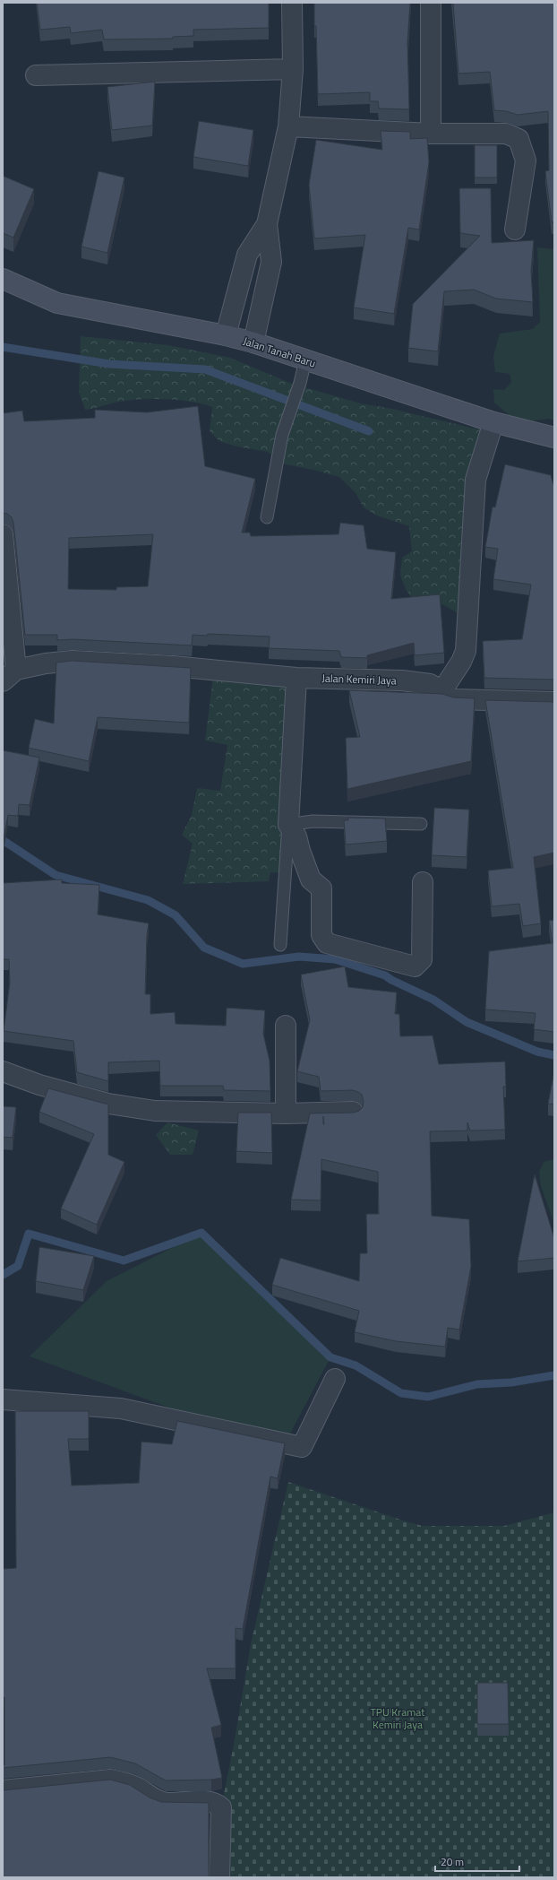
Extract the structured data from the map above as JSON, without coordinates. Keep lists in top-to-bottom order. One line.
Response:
{"streets":{"main road":["Jalan Tanah Baru"],"street":["Jalan Kemiri Jaya"]},"parks":["TPU Kramat Kemiri Jaya"],"scale_bar":"20 m"}
